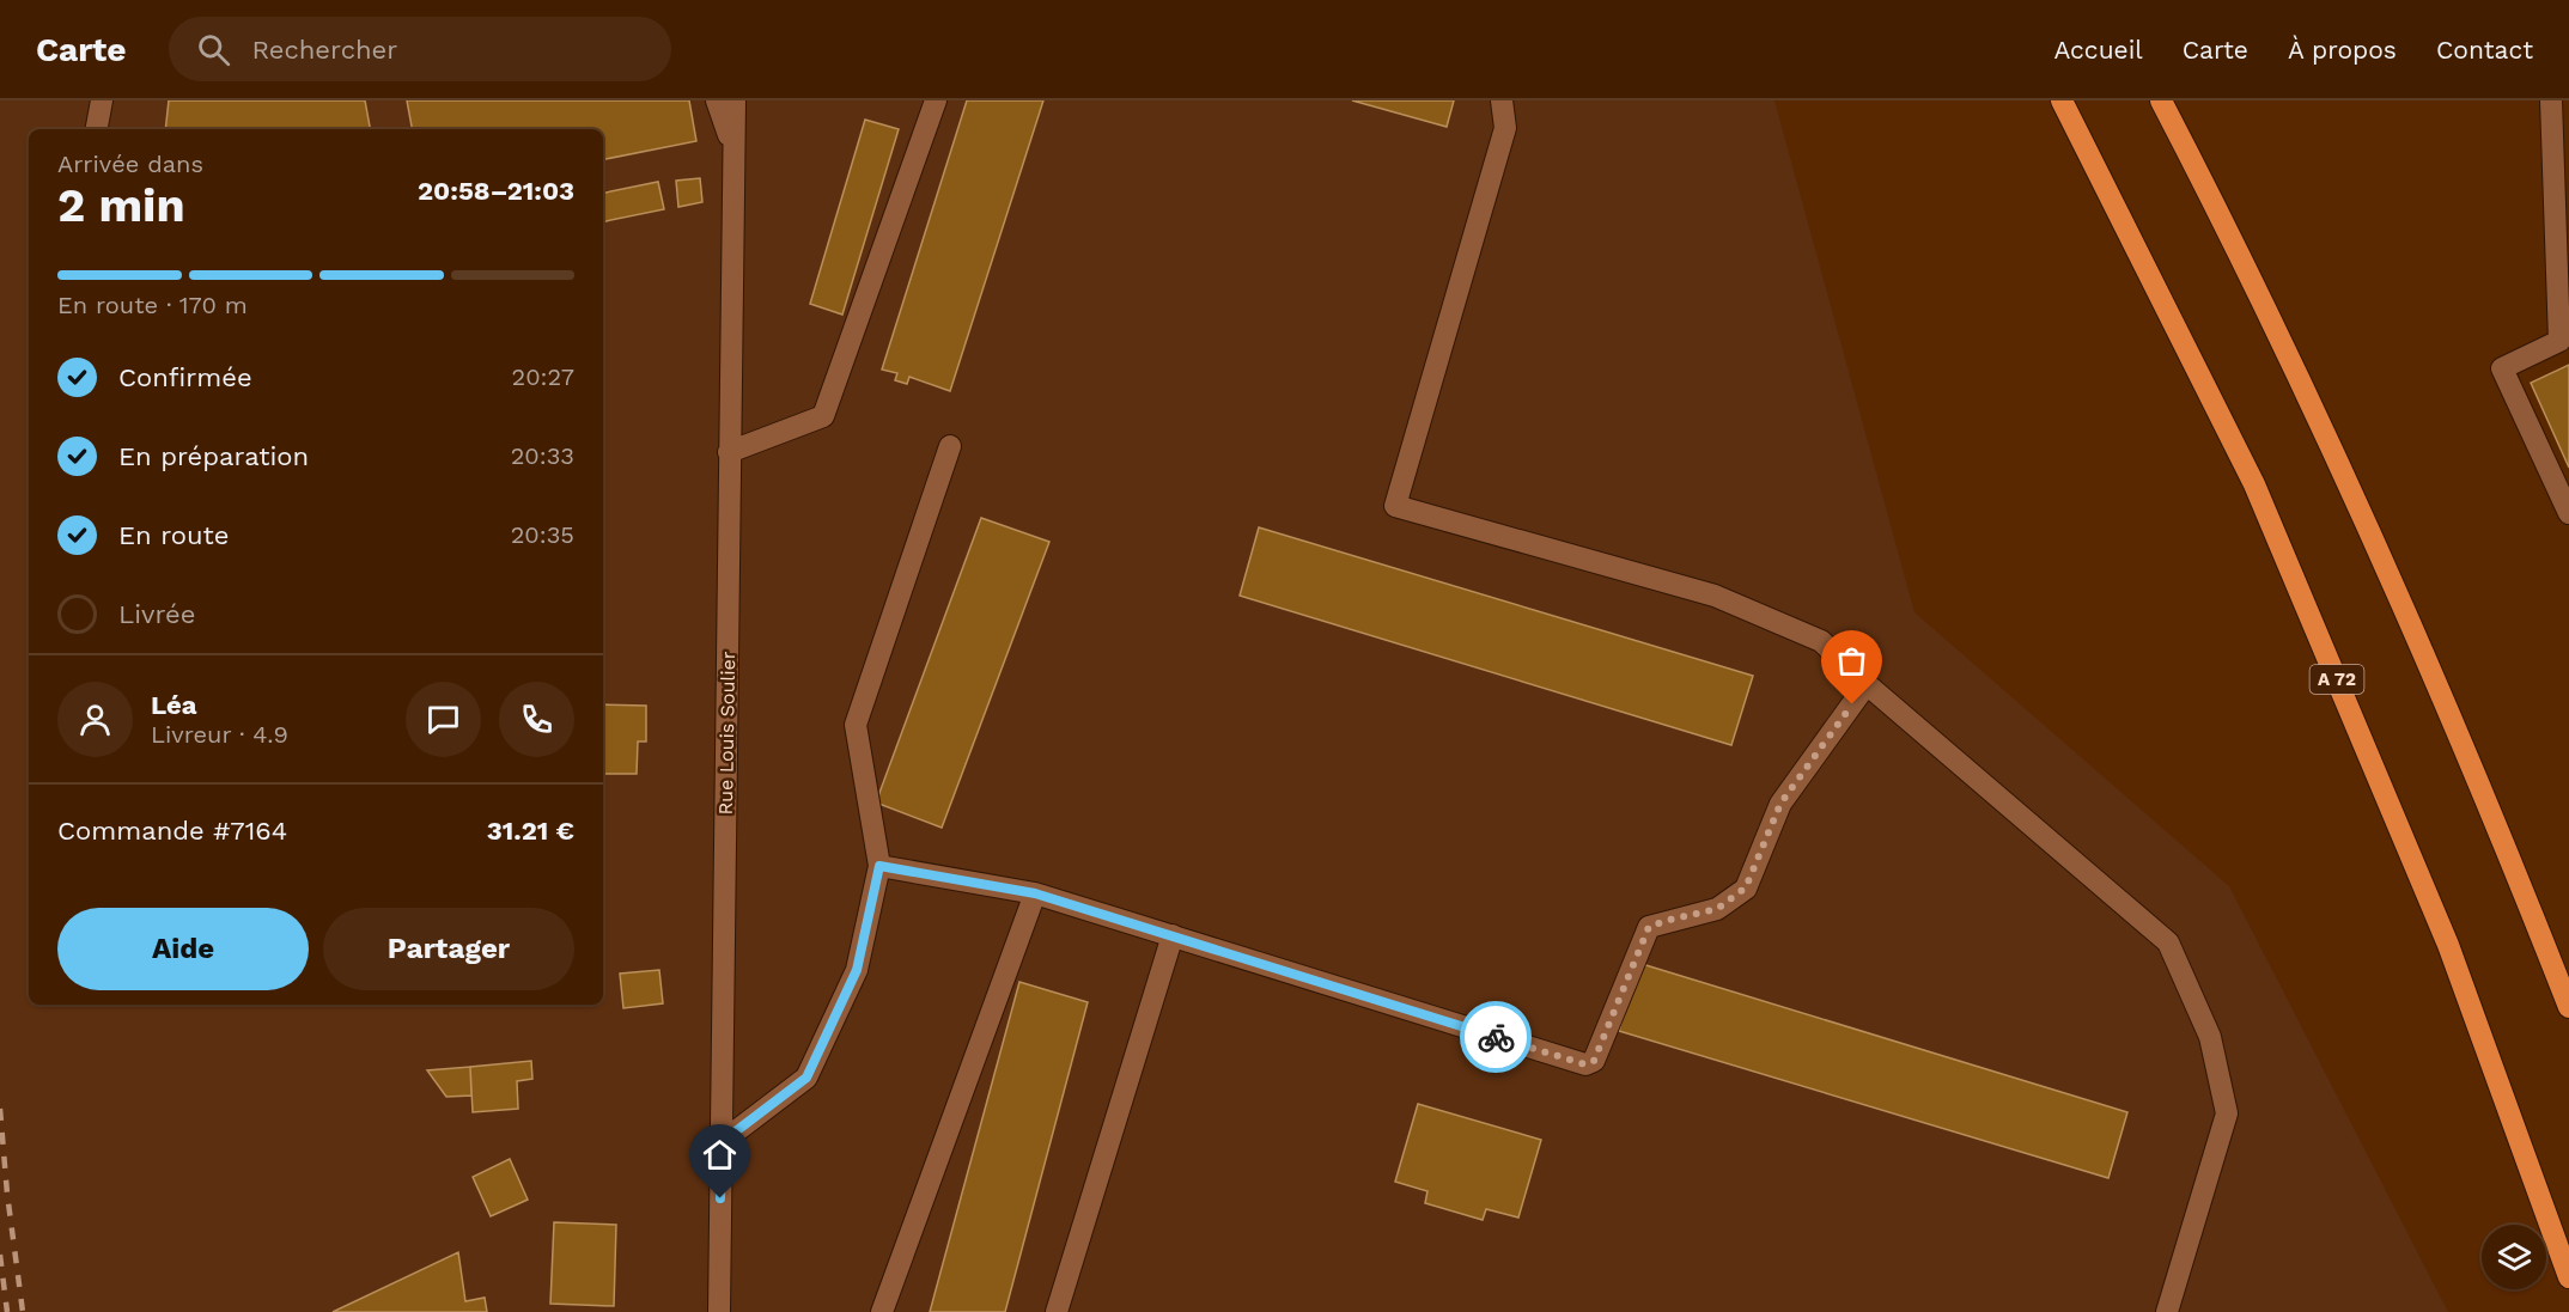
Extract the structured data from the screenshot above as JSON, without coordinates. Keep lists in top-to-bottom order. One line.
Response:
{"streets":{"highway":["A 72"],"street":["Rue Louis Soulier"]},"page":{"header":"Carte","search":"Rechercher","nav":["Accueil","Carte","À propos","Contact"],"heading":["2 min","Arrivée dans","20:58–21:03"],"panel":["Léa","Livreur · 4.9","Commande #7164","31.21 €"],"bar":"En route · 170 m","list":[["Confirmée","20:27"],["En préparation","20:33"],["En route","20:35"],"Livrée"],"buttons":["Aide","Partager"]}}
